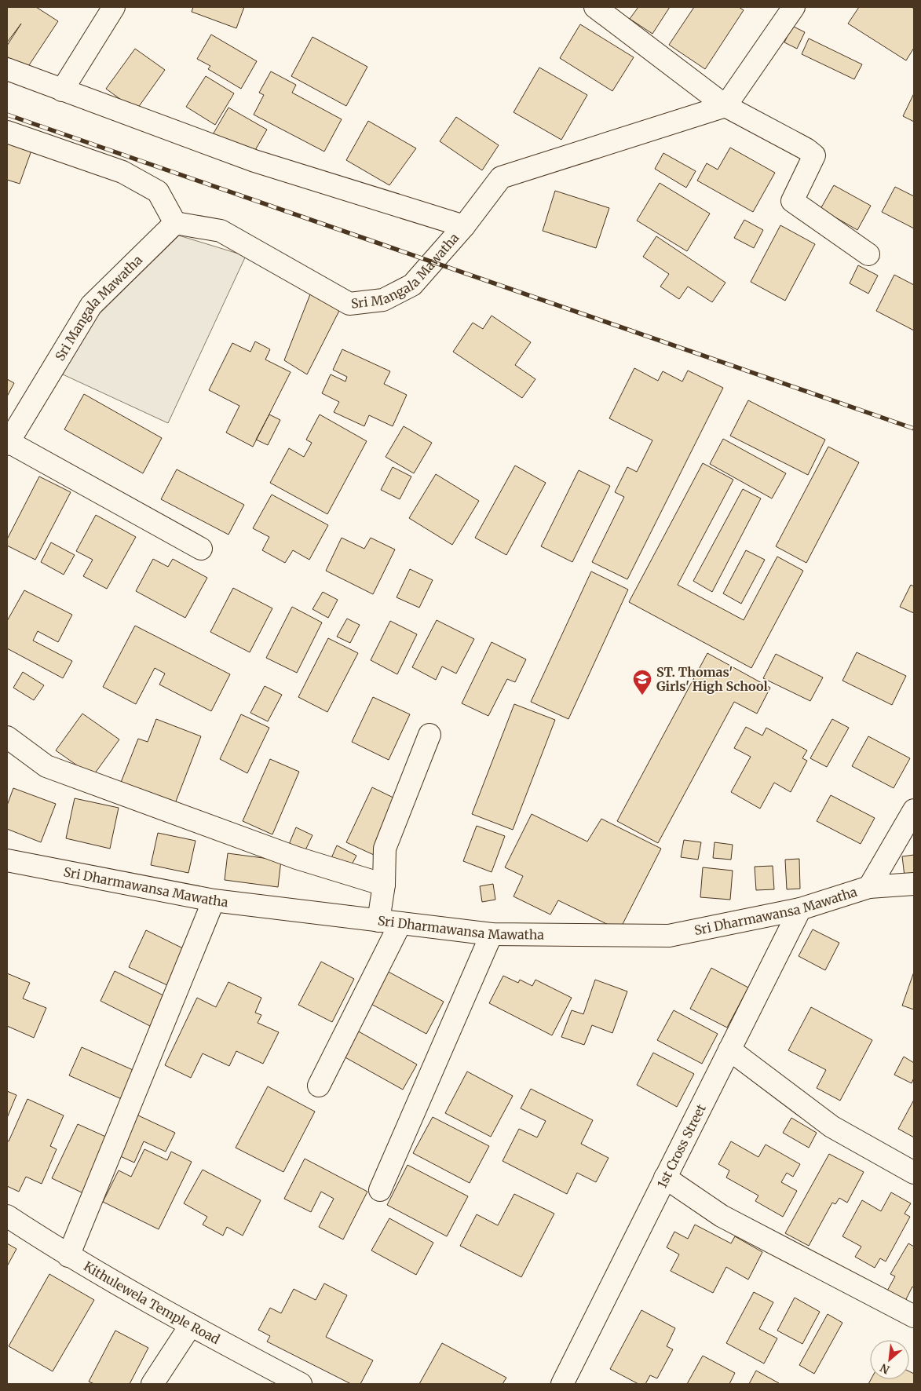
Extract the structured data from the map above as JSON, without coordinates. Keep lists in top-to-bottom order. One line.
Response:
{"streets":{"street":["Sri Mangala Mawatha","Sri Dharmawansa Mawatha","1st Cross Street","Kithulewela Temple Road"]},"crossings":[["Sri Dharmawansa Mawatha","1st Cross Street"]],"places":{"school or university":["ST. Thomas' Girls' High School"]},"north":"bottom left"}
